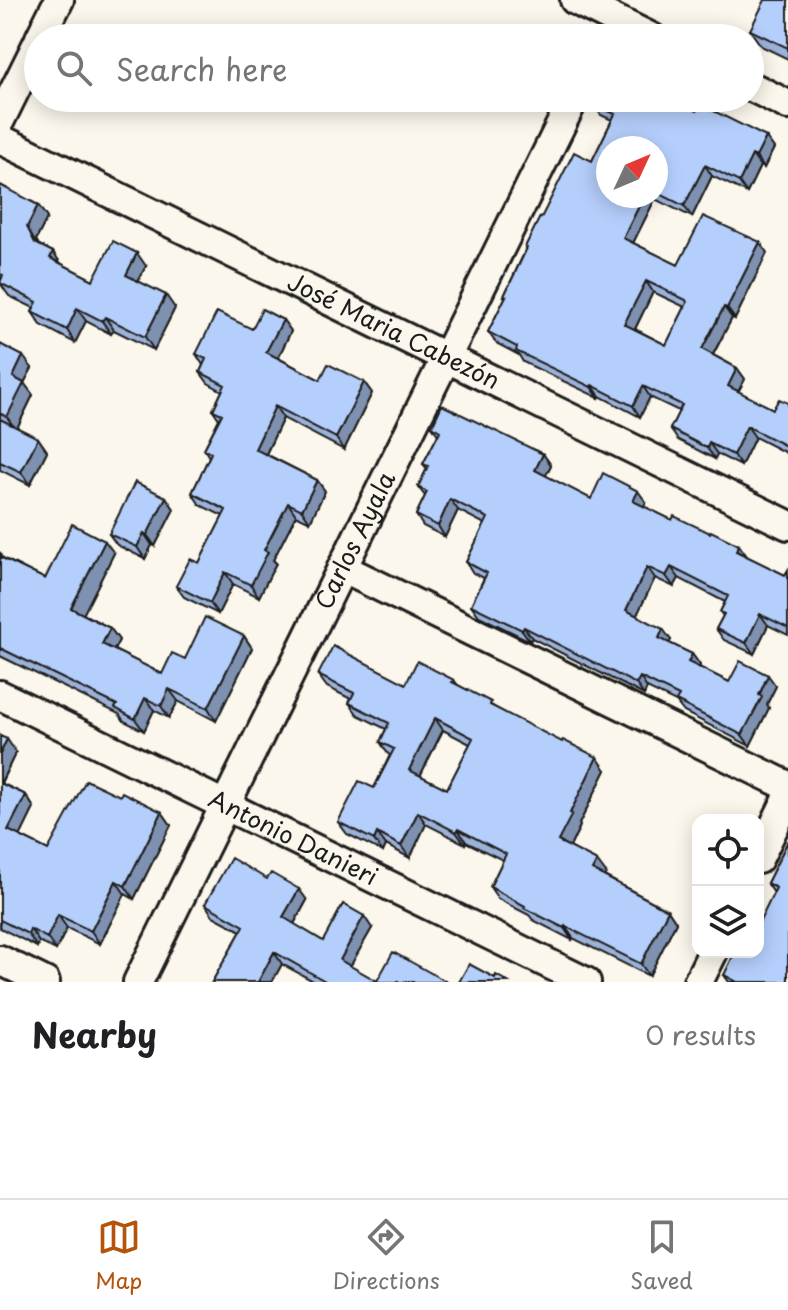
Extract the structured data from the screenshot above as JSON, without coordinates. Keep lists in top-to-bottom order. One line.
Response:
{"streets":{"street":["José Maria Cabezón","Carlos Ayala","Antonio Danieri"]},"crossings":[["José Maria Cabezón","Carlos Ayala"],["Carlos Ayala","Antonio Danieri"]],"north":"top right","page":{"search":"Search here","heading":["Nearby","0 results"],"nav":["Map","Directions","Saved"]}}
